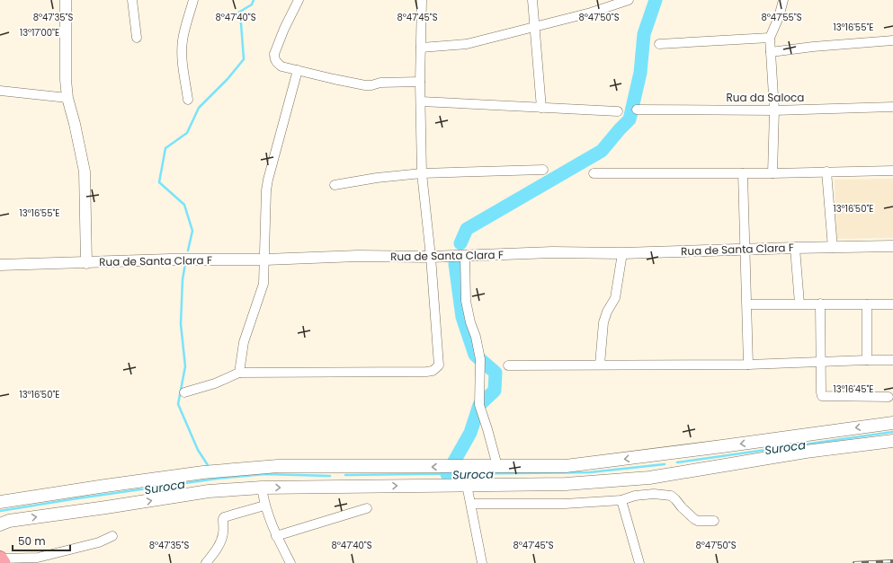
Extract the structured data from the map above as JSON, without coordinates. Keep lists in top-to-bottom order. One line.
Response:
{"streets":{"street":["Rua da Saloca","Rua de Santa Clara F"]},"water":["Suroca"],"scale_bar":"50 m","coordinates":["8°47'35\"S","8°47'40\"S","8°47'45\"S","8°47'50\"S","8°47'55\"S","13°16'55\"E","13°17'00\"E","13°16'50\"E","13°16'45\"E"]}
